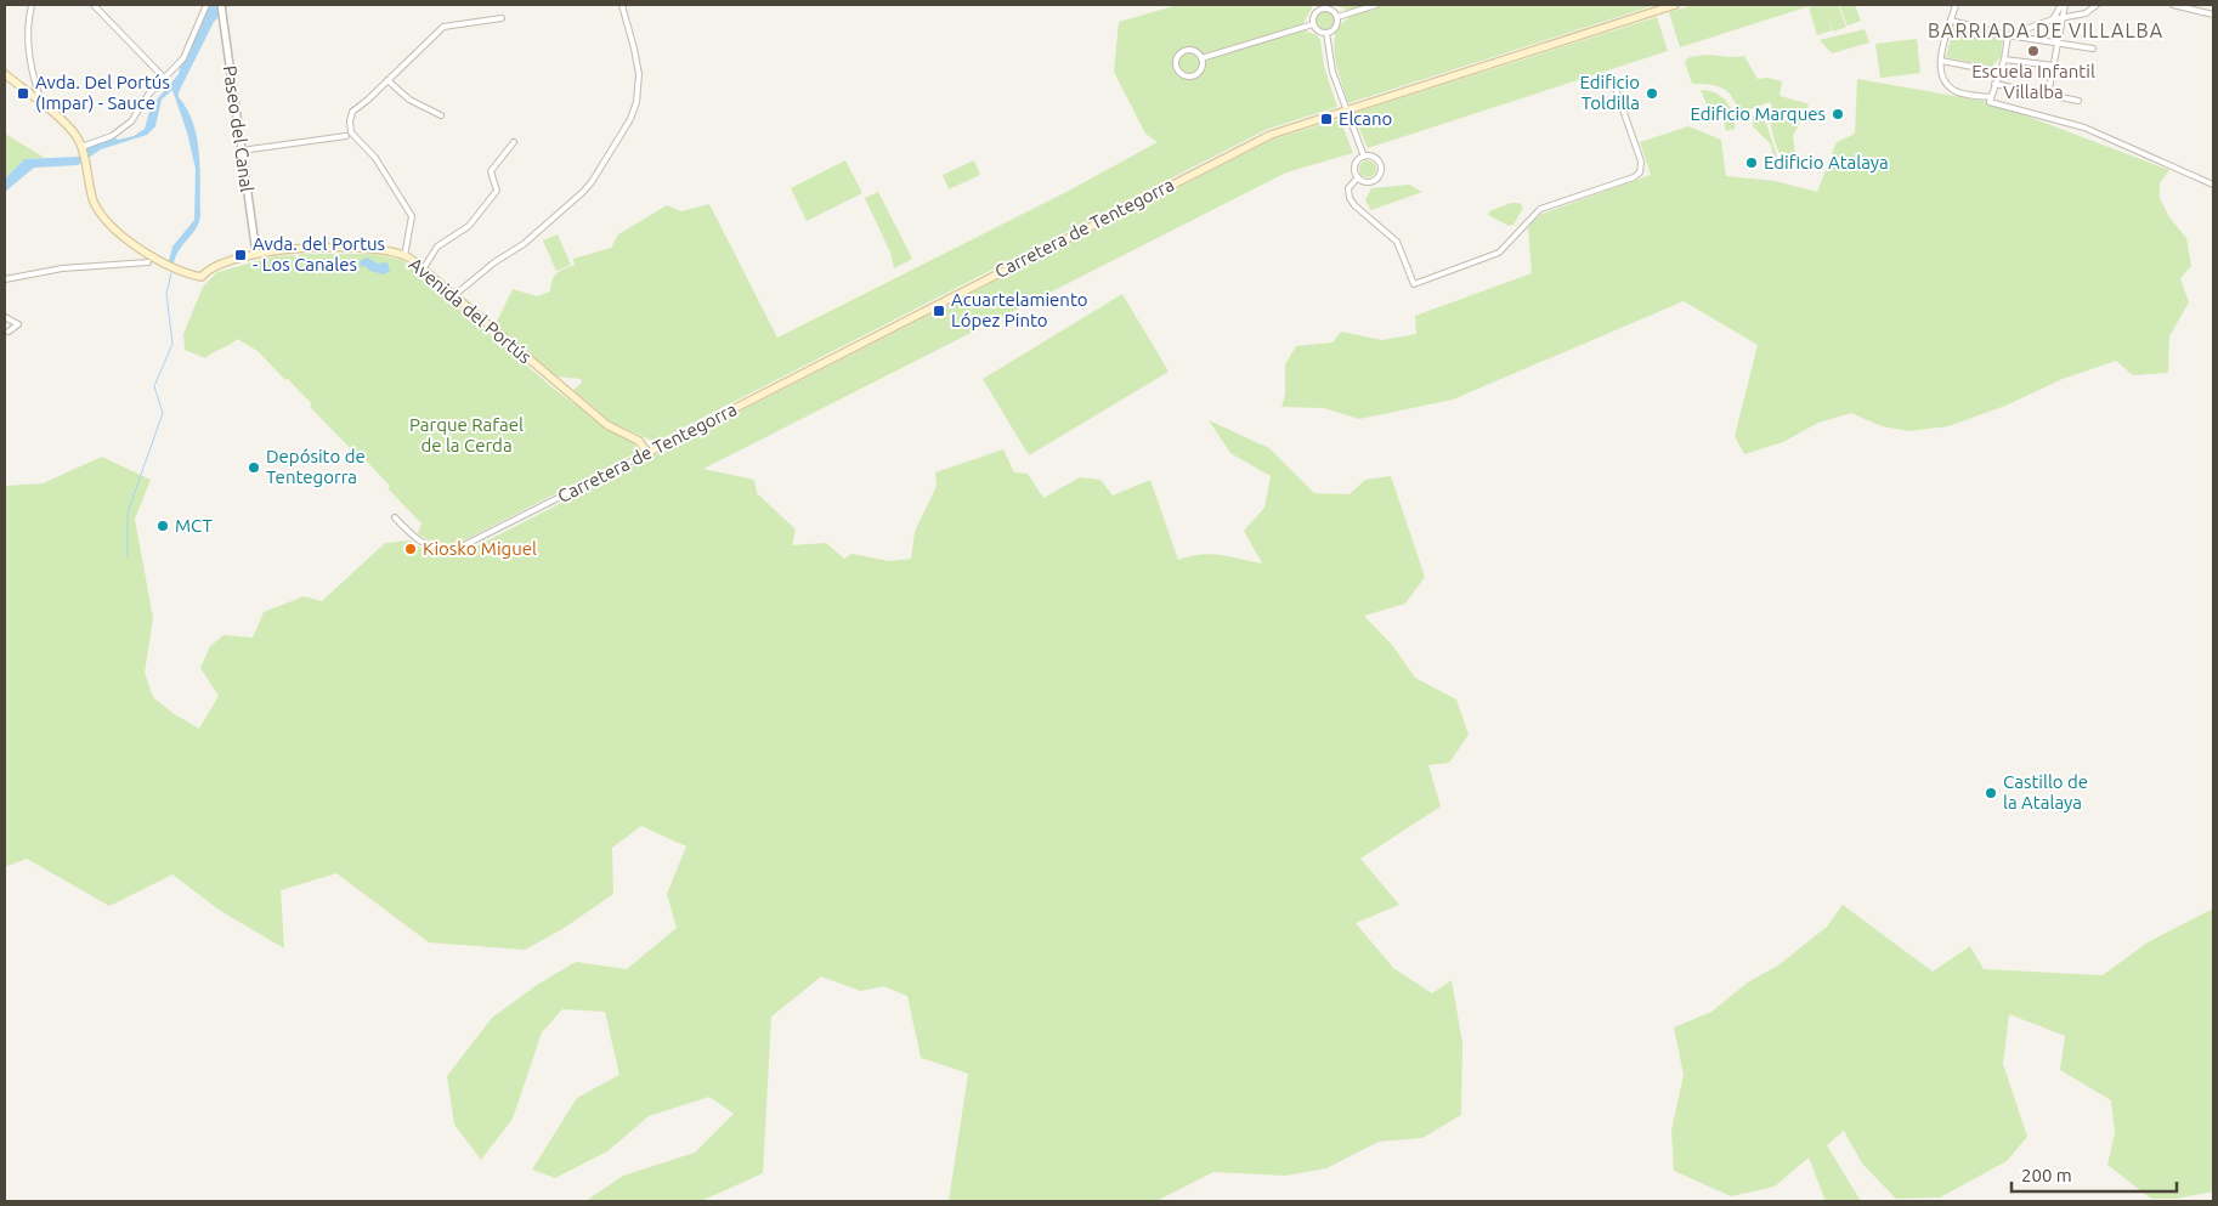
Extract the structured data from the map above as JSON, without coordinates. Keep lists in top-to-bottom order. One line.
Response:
{"streets":{"main road":["Carretera de Tentegorra","Avenida del Portús"],"street":["Paseo del Canal"]},"crossings":[["Paseo del Canal","Avenida del Portús"],["Carretera de Tentegorra","Avenida del Portús"]],"districts":["BARRIADA DE VILLALBA"],"parks":["Parque Rafael de la Cerda"],"places":{"other":["Escuela Infantil Villalba","Edificio Toldilla","Edificio Marques","Edificio Atalaya","Depósito de Tentegorra","MCT","Kiosko Miguel","Castillo de la Atalaya"],"transit":["Avda. Del Portús (Impar) - Sauce","Elcano","Avda. del Portus - Los Canales","Acuartelamiento López Pinto"]},"scale_bar":"200 m"}
